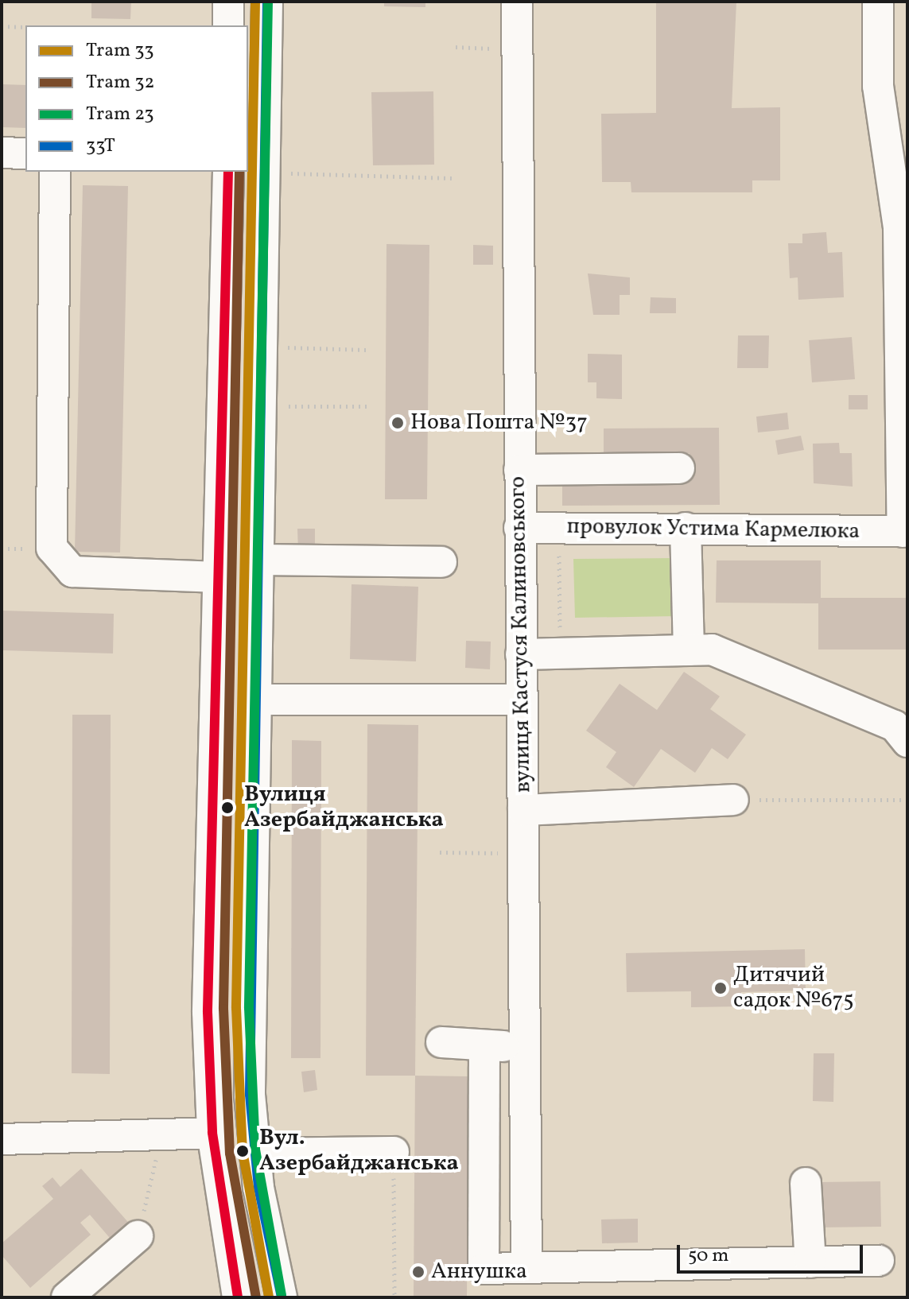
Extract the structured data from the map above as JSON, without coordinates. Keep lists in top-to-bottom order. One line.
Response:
{"streets":{"street":["провулок Устима Кармелюка","вулиця Кастуся Калиновського"]},"crossings":[["провулок Устима Кармелюка","вулиця Кастуся Калиновського"]],"places":["Нова Пошта №37","Вулиця Азербайджанська","Дитячий садок №675","Вул. Азербайджанська","Аннушка"],"lines":["tram line 33","tram line 23","transit line 33T","tram line 32"],"legend":["Tram 33","Tram 32","Tram 23","33T"],"scale_bar":"50 m"}
